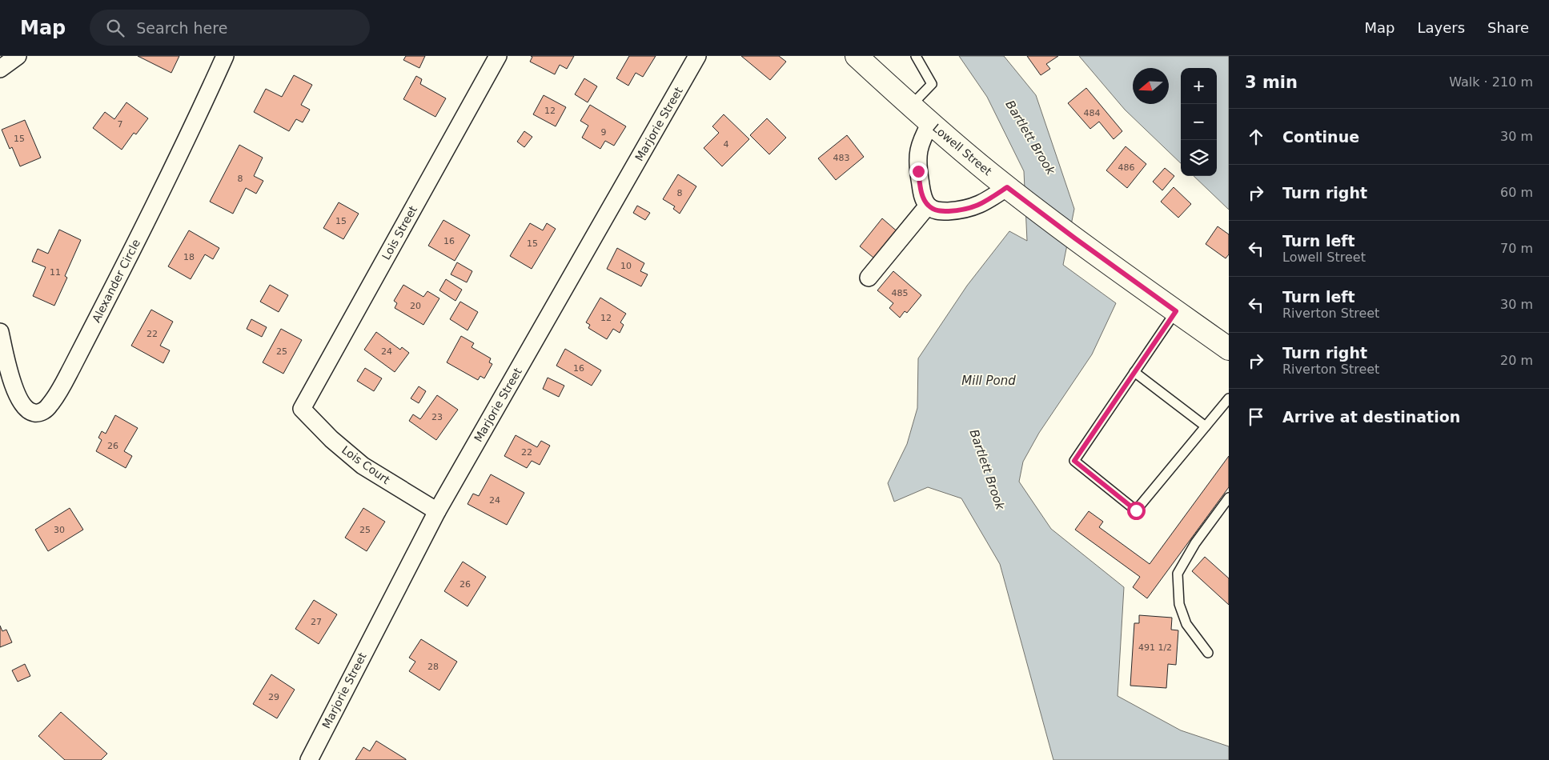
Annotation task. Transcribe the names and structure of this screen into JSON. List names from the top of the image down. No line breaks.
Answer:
{"streets":{"main road":["Lowell Street"],"street":["Marjorie Street","Lois Street","Alexander Circle","Lois Court"]},"crossings":[["Marjorie Street","Lois Court"],["Lois Street","Lois Court"]],"water":["Bartlett Brook","Mill Pond"],"house_numbers":["12","484","7","9","15","4","483","486","8","8","15","16","15","18","10","11","485","20","12","22","25","24","16","23","26","22","24","30","25","26","27","491 1/2","28","29"],"north":"left","page":{"header":"Map","search":"Search here","nav":["Map","Layers","Share"],"heading":["3 min","Walk · 210 m"],"map_buttons":["+","−"],"list":[["Continue","30 m"],["Turn right","60 m"],["Turn left","Lowell Street","70 m"],["Turn left","Riverton Street","30 m"],["Turn right","Riverton Street","20 m"],"Arrive at destination"]}}
